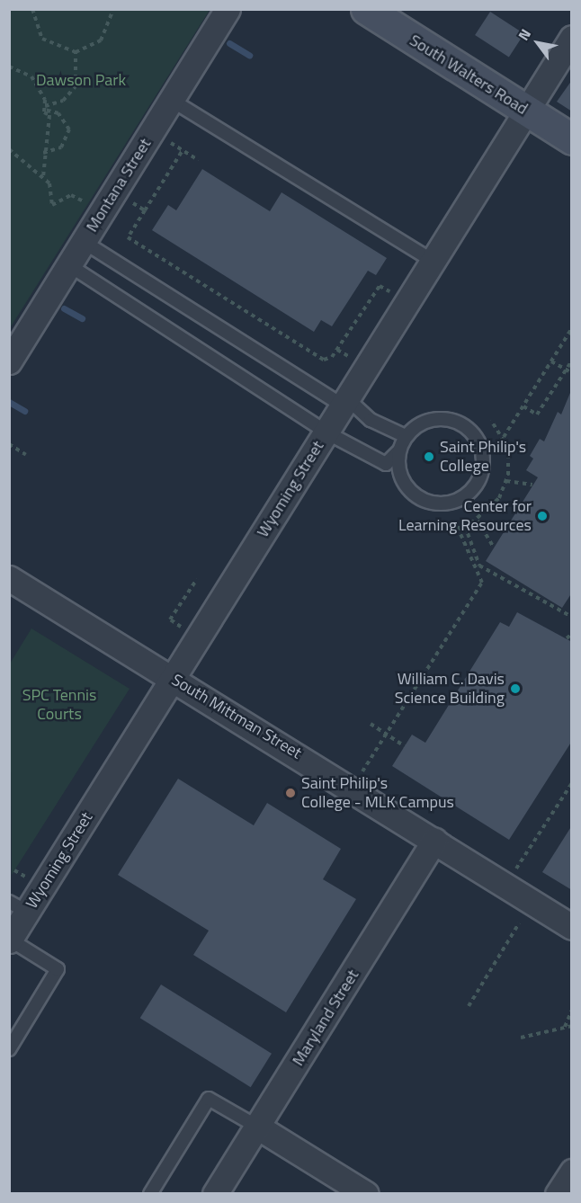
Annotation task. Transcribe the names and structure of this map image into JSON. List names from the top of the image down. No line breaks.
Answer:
{"streets":{"main road":["South Walters Road"],"street":["Montana Street","Wyoming Street","South Mittman Street","Maryland Street"]},"crossings":[["South Walters Road","Wyoming Street"],["Wyoming Street","South Mittman Street"],["South Mittman Street","Maryland Street"]],"parks":["Dawson Park","SPC Tennis Courts"],"places":["Saint Philip's College","Center for Learning Resources","William C. Davis Science Building","Saint Philip's College - MLK Campus"],"north":"top left"}
